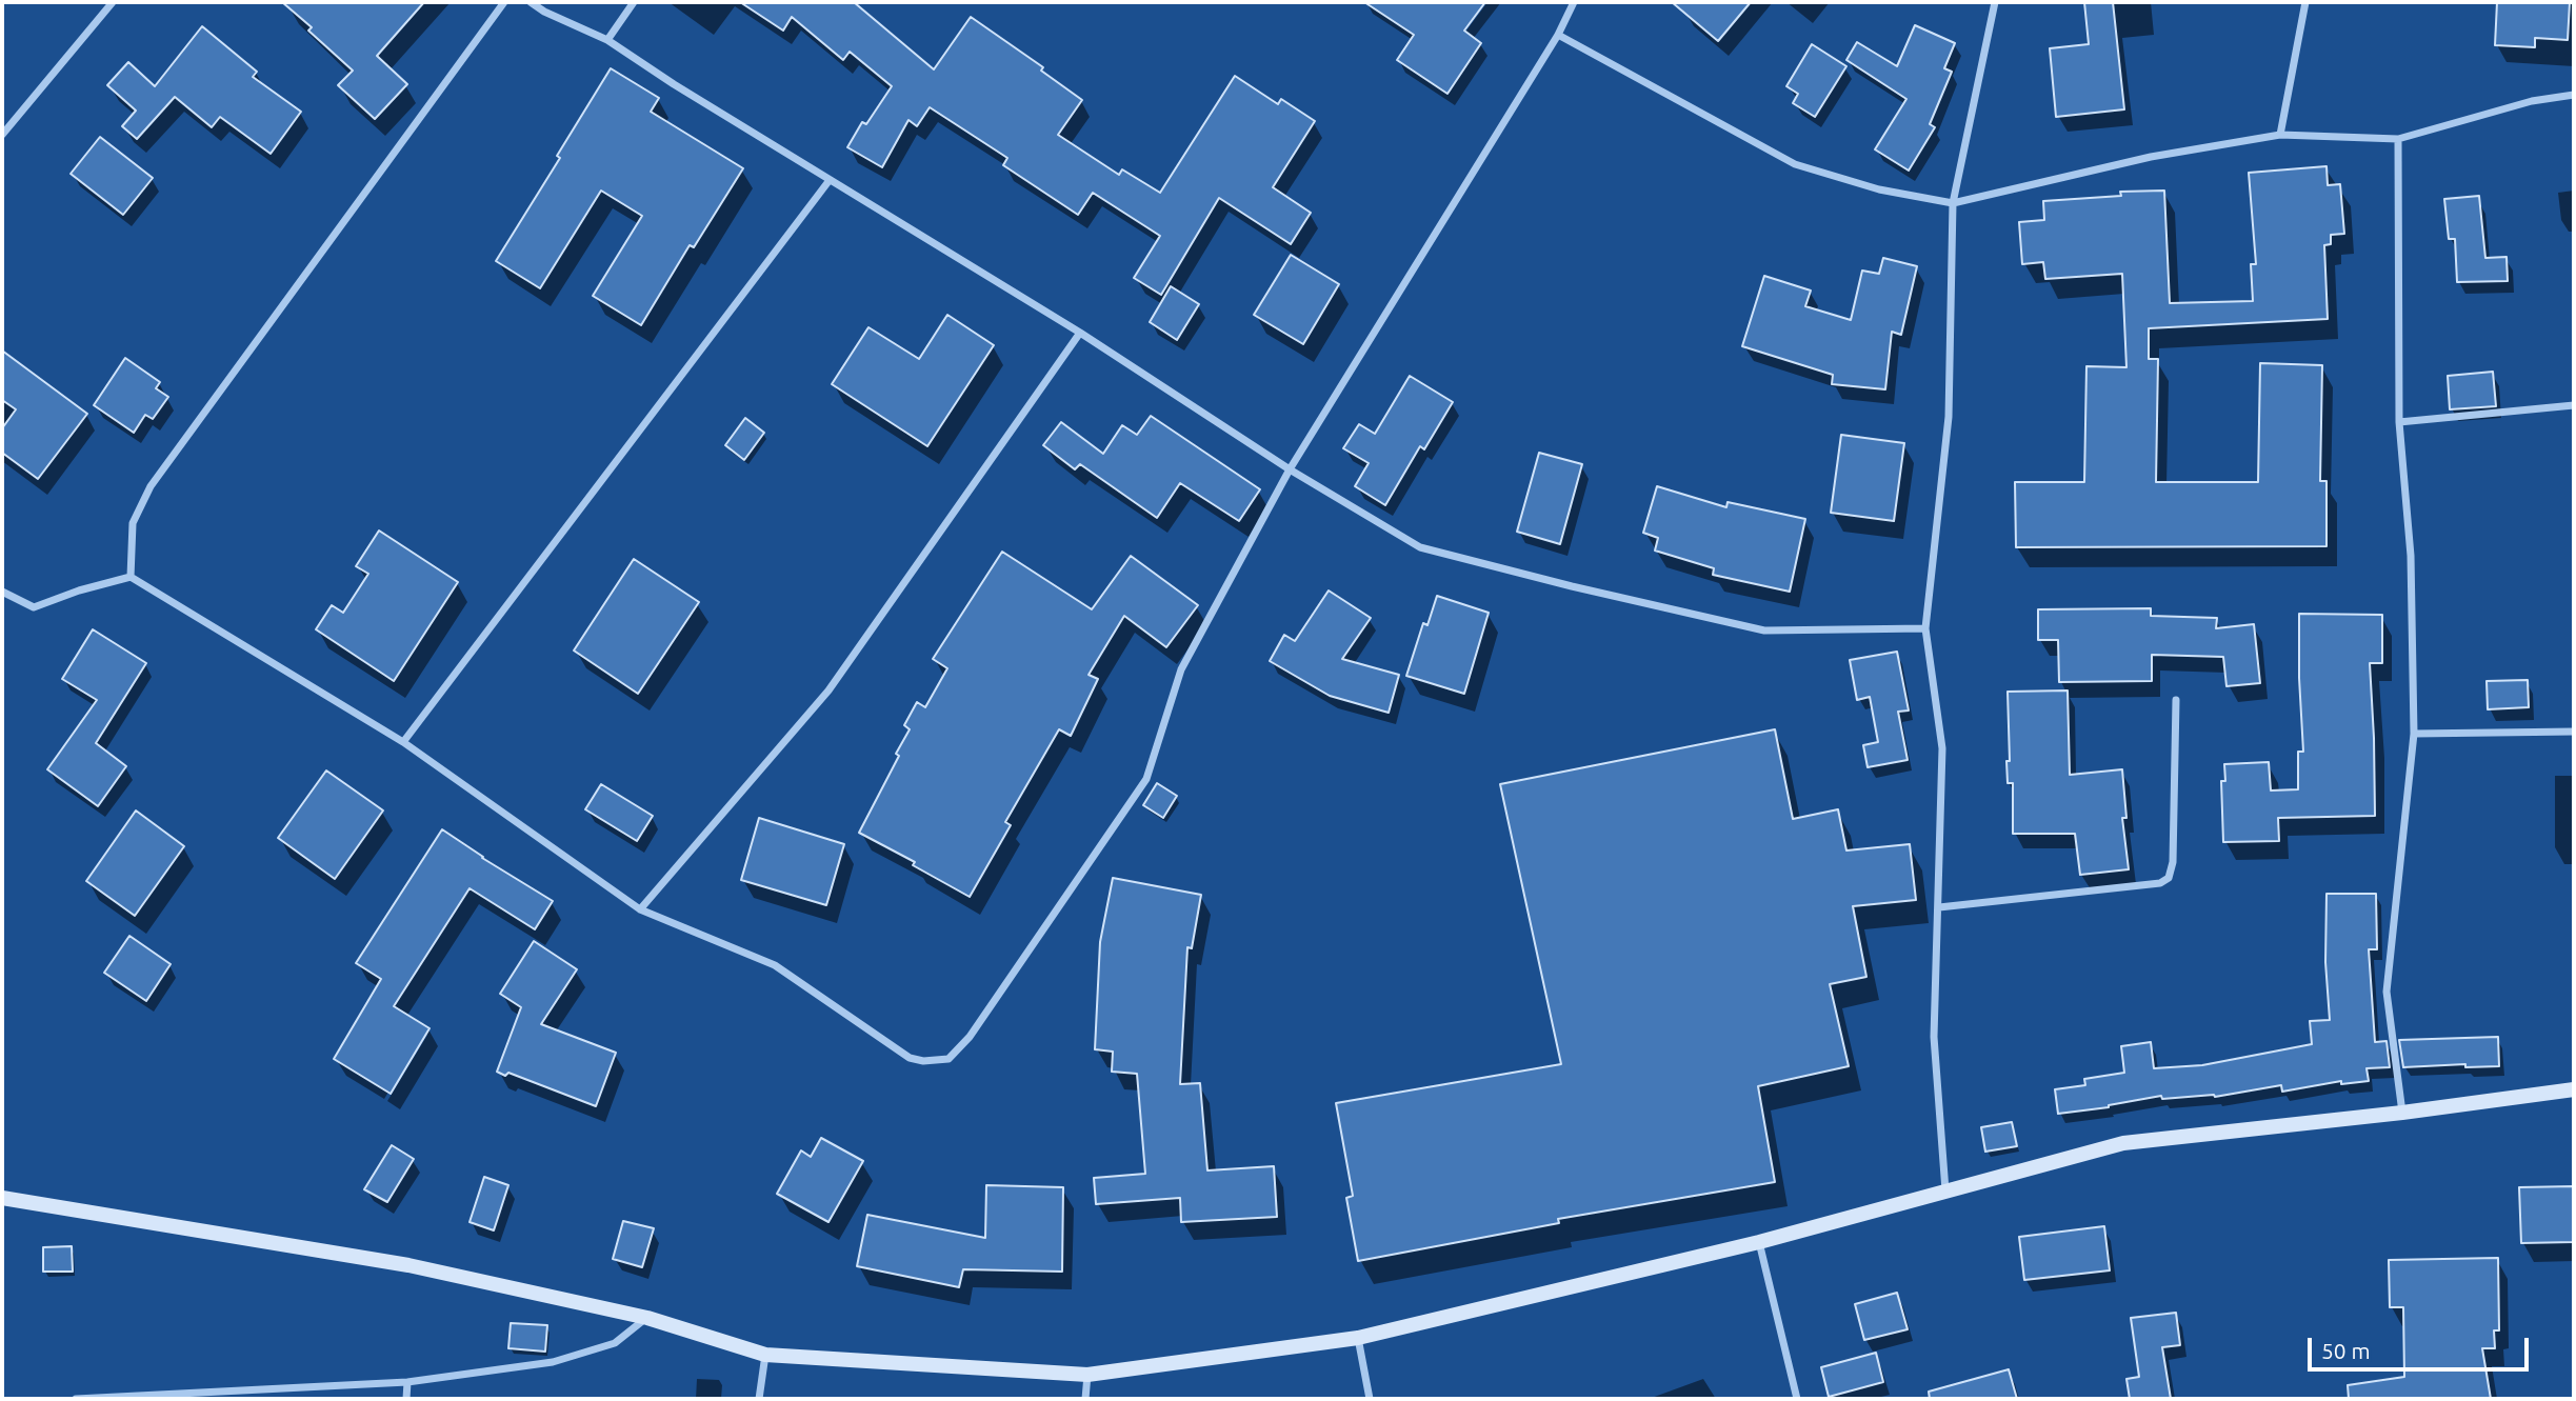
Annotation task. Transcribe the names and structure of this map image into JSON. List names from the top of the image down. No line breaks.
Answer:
{"scale_bar":"50 m"}
